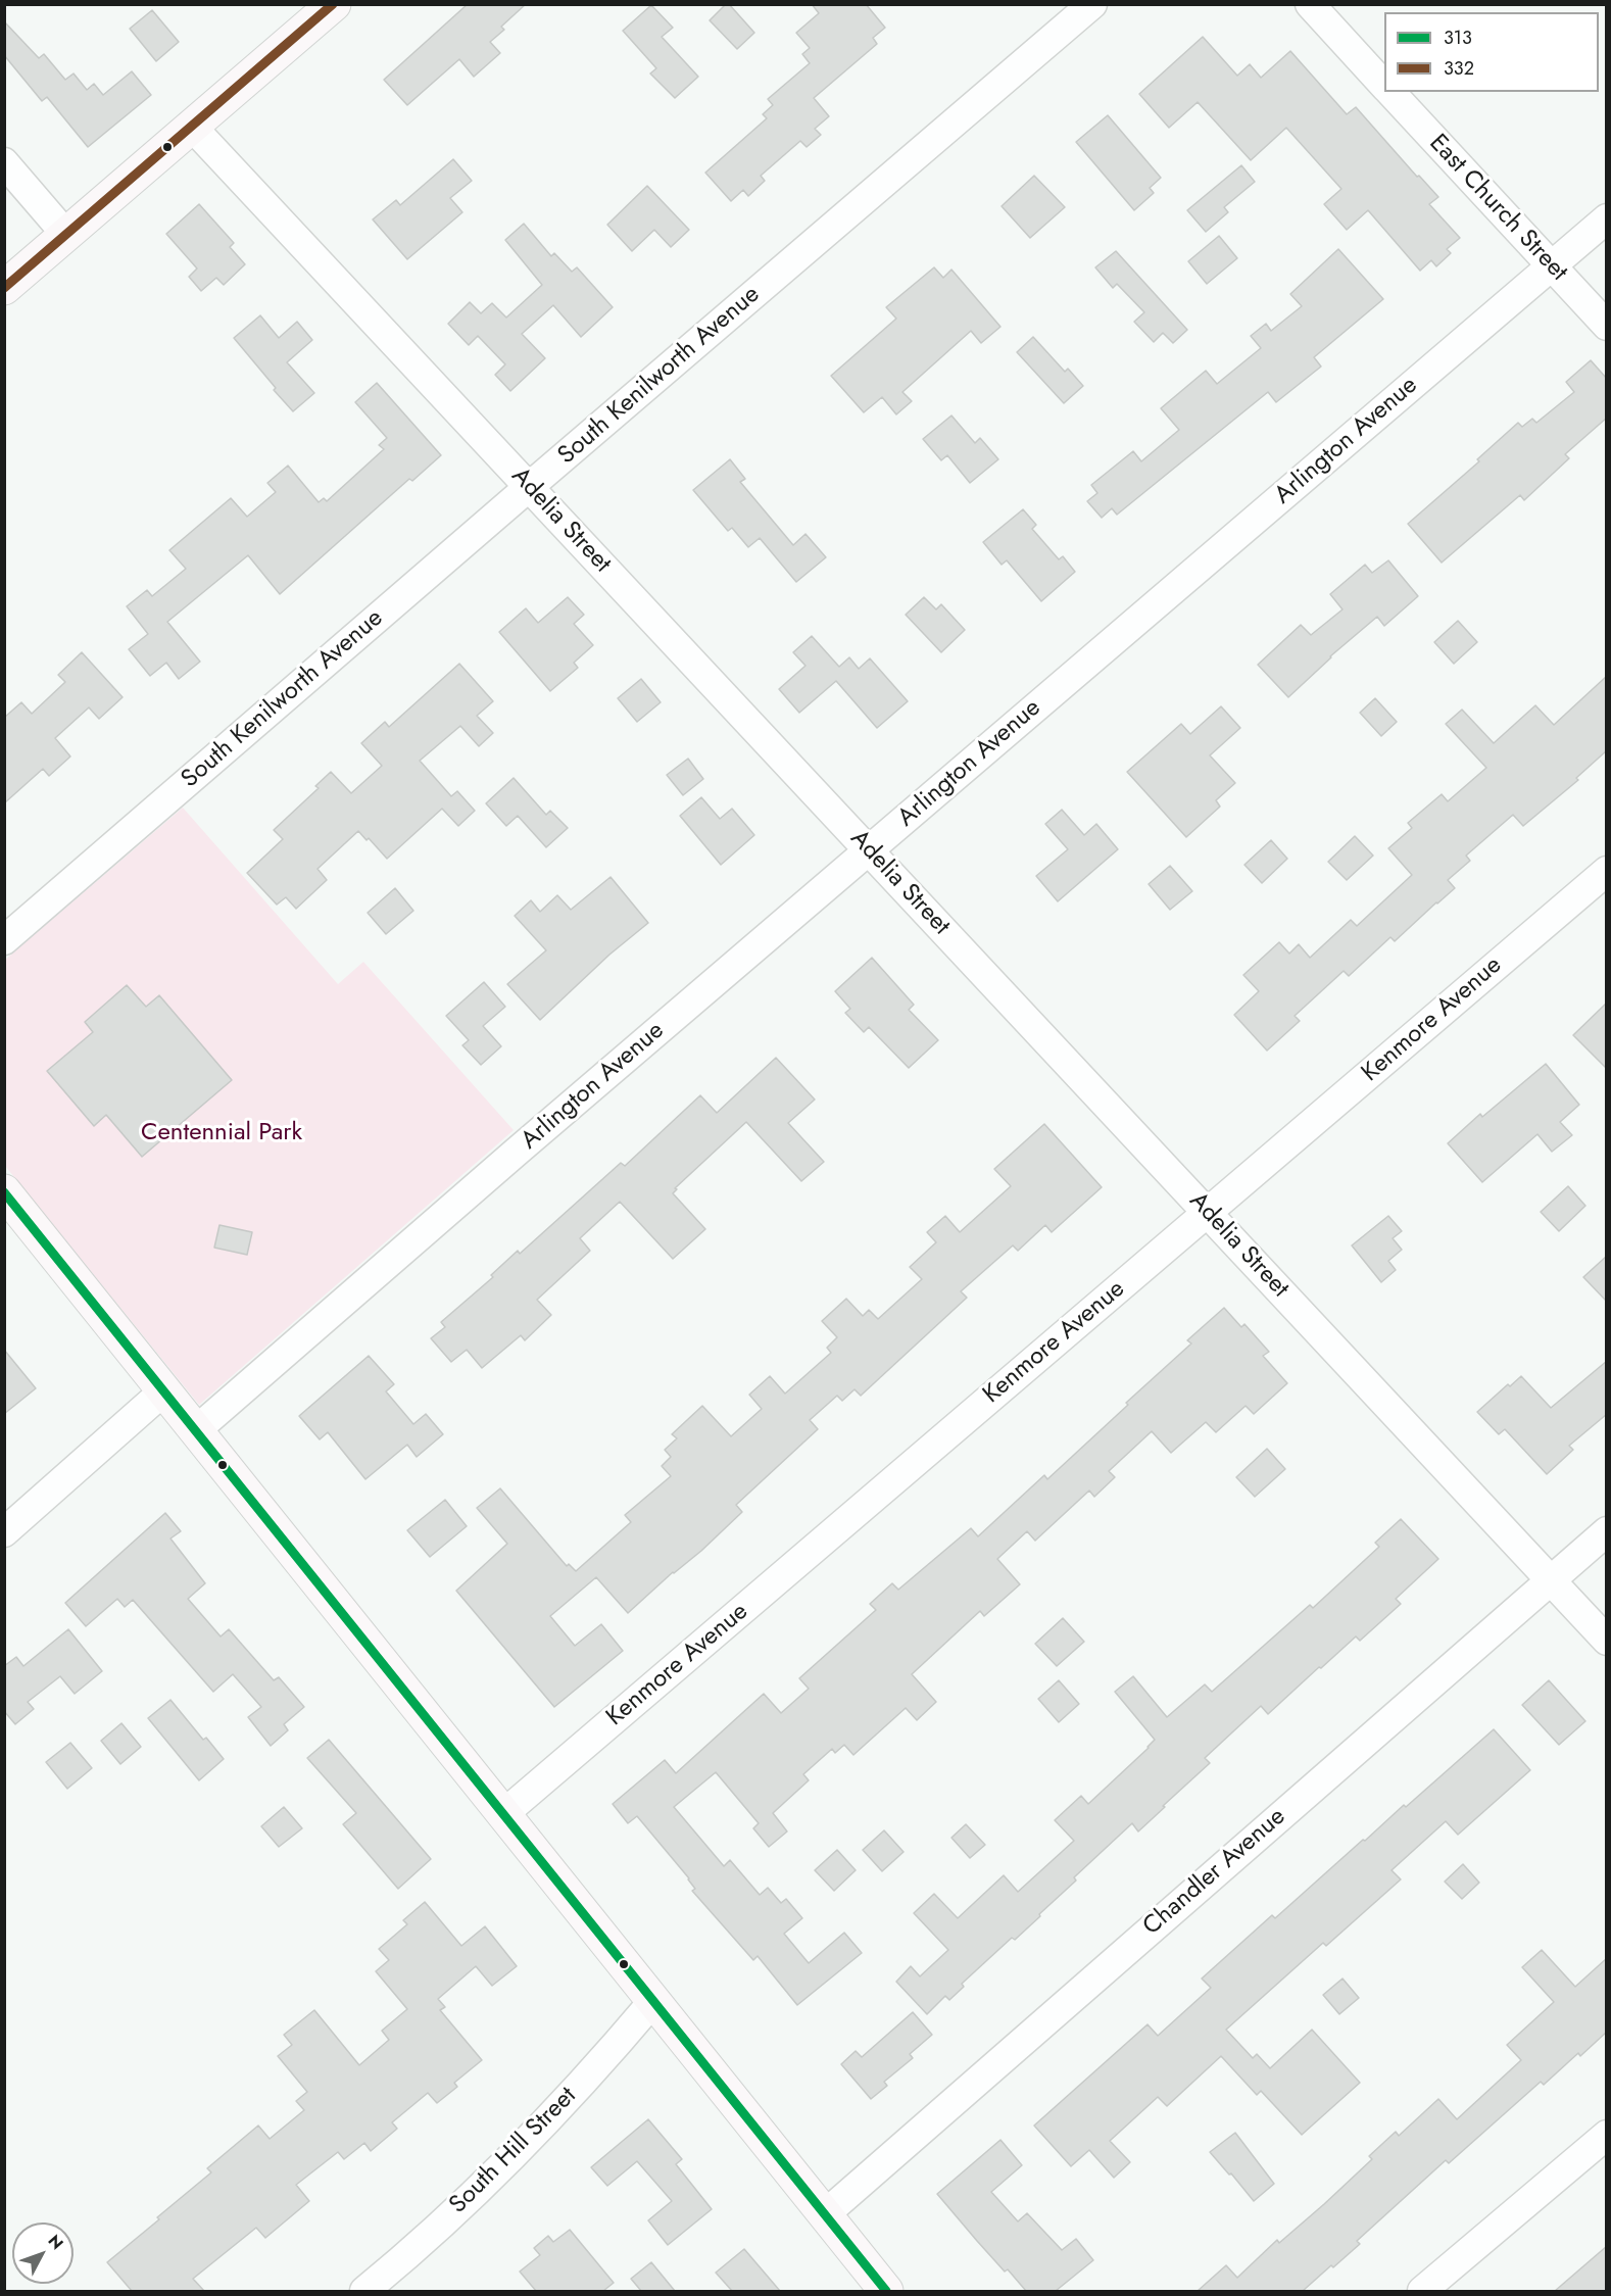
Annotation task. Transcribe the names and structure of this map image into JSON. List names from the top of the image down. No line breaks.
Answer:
{"streets":{"street":["East Church Street","South Kenilworth Avenue","Arlington Avenue","Adelia Street","Kenmore Avenue","Chandler Avenue","South Hill Street"]},"crossings":[["East Church Street","Arlington Avenue"],["South Kenilworth Avenue","Adelia Street"],["Arlington Avenue","Adelia Street"],["Adelia Street","Kenmore Avenue"],["Adelia Street","Chandler Avenue"]],"parks":["Centennial Park"],"lines":["transit line 332","transit line 313"],"legend":["313","332"],"north":"top right"}
